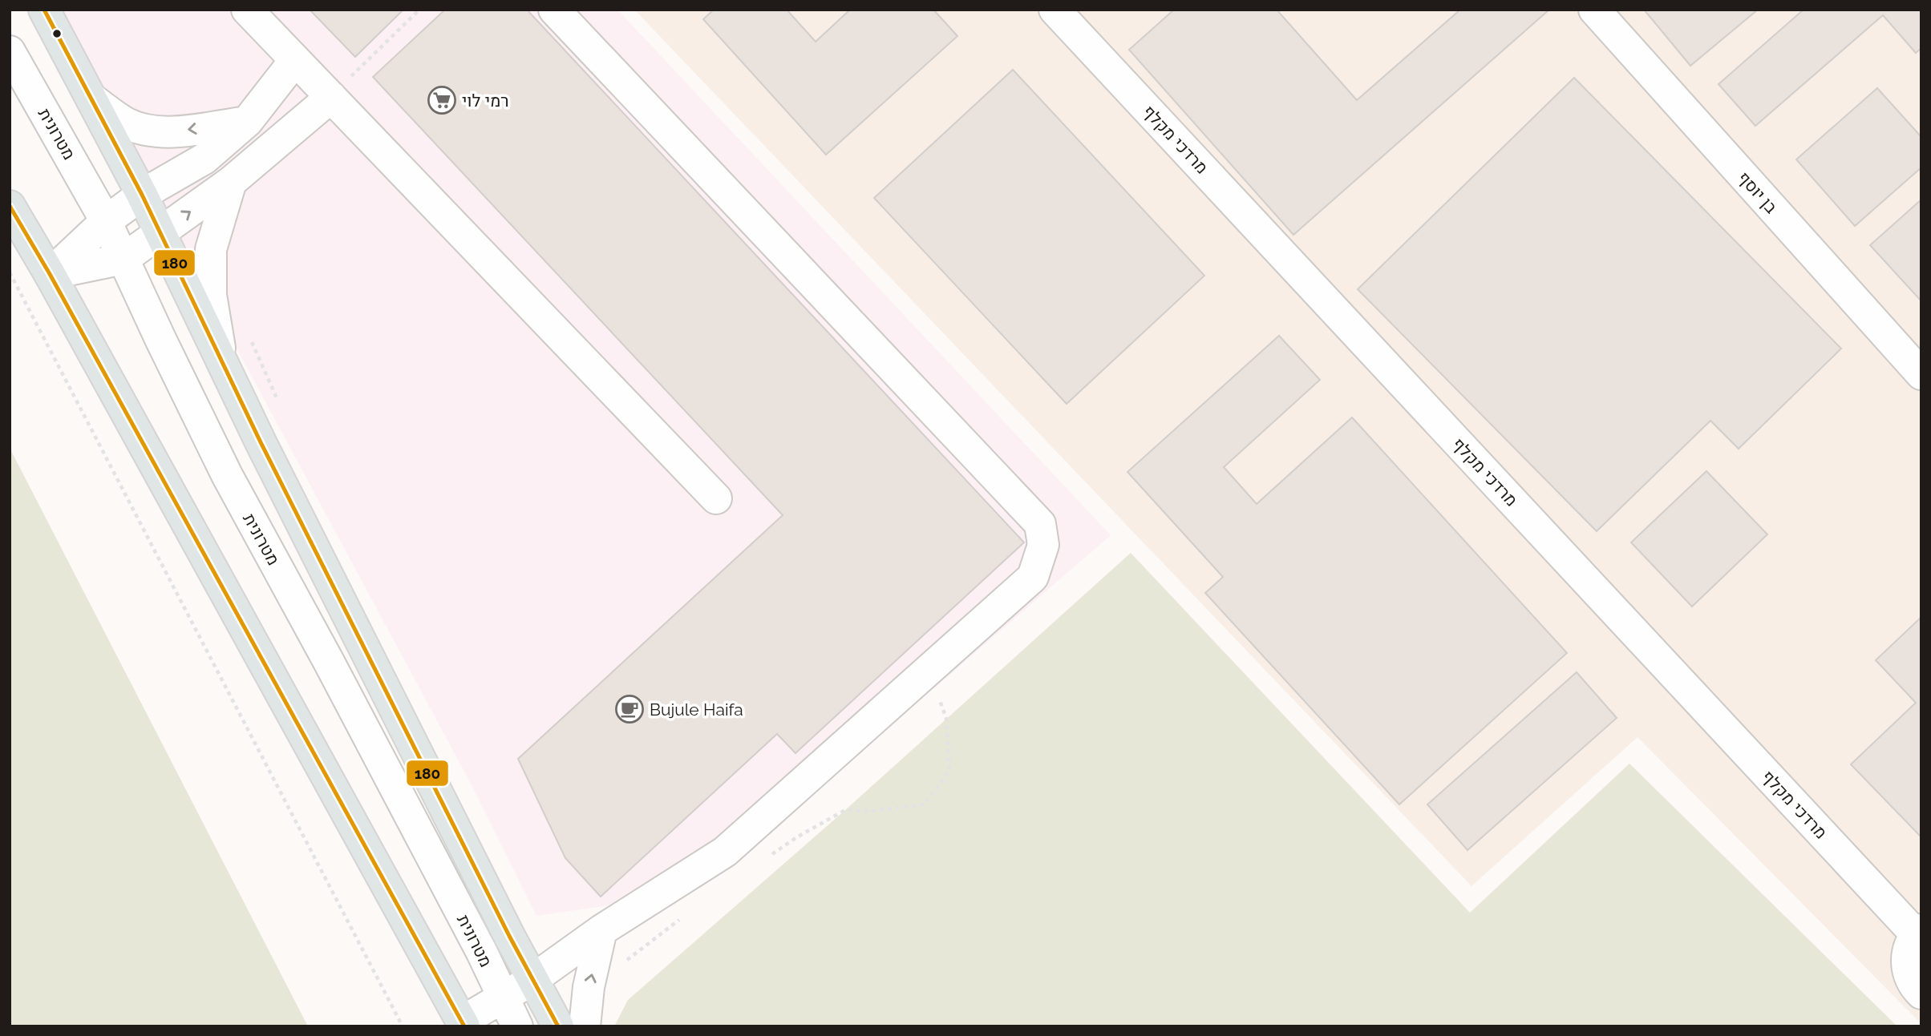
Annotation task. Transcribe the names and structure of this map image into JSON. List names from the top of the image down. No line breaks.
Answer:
{"streets":{"street":["מטרונית","מרדכי מקלף","בן יוסף"]},"places":{"supermarket":["רמי לוי"],"cafe":["Bujule Haifa"]},"lines":["transit line 180"]}
